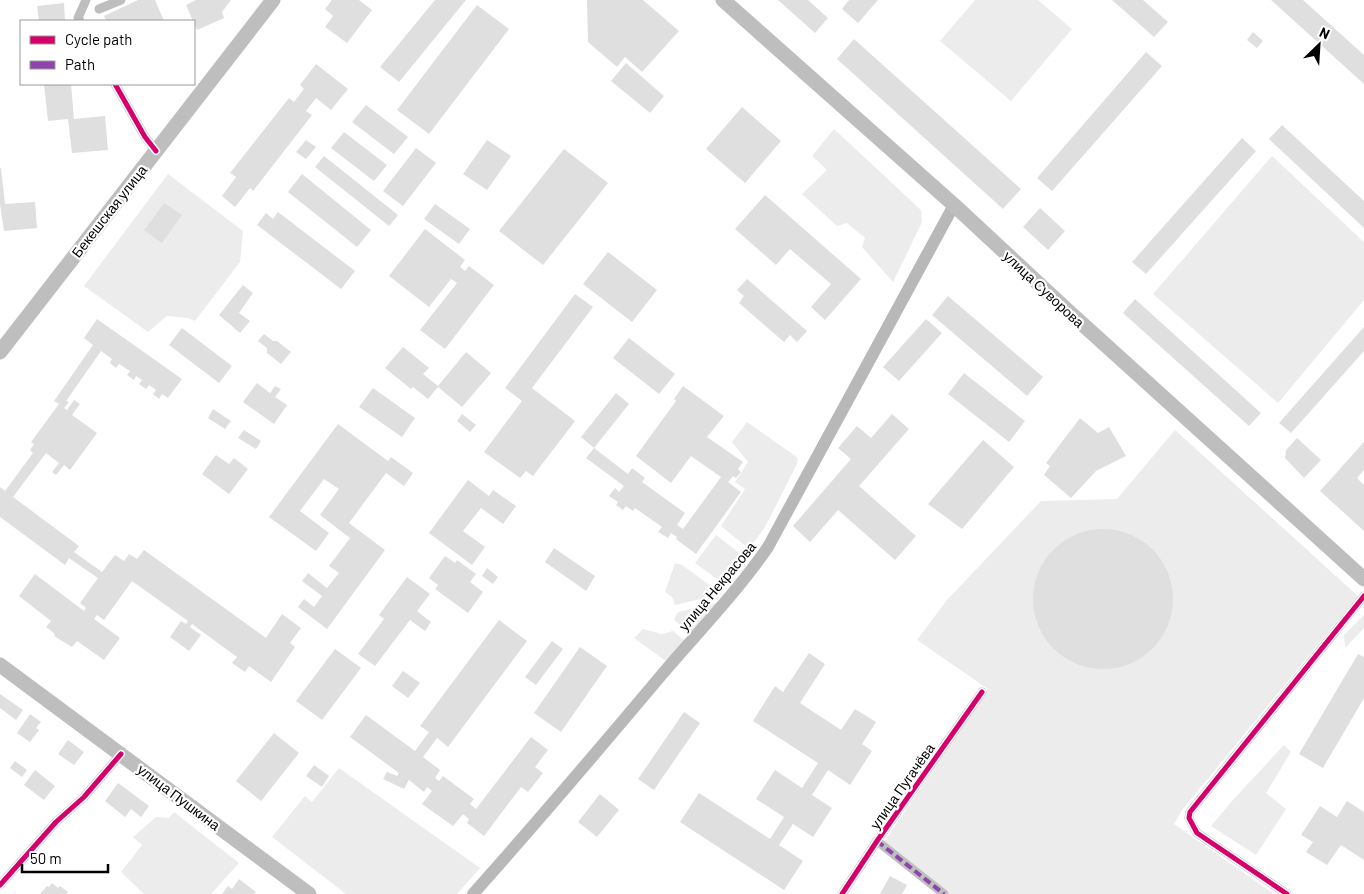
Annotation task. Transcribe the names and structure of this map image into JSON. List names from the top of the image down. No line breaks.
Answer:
{"streets":{"main road":["Бекешская улица","улица Суворова","улица Некрасова","улица Пушкина"],"street":["улица Пугачёва"]},"crossings":[["улица Суворова","улица Некрасова"]],"legend":["Cycle path","Path"],"scale_bar":"50 m","north":"top right"}
